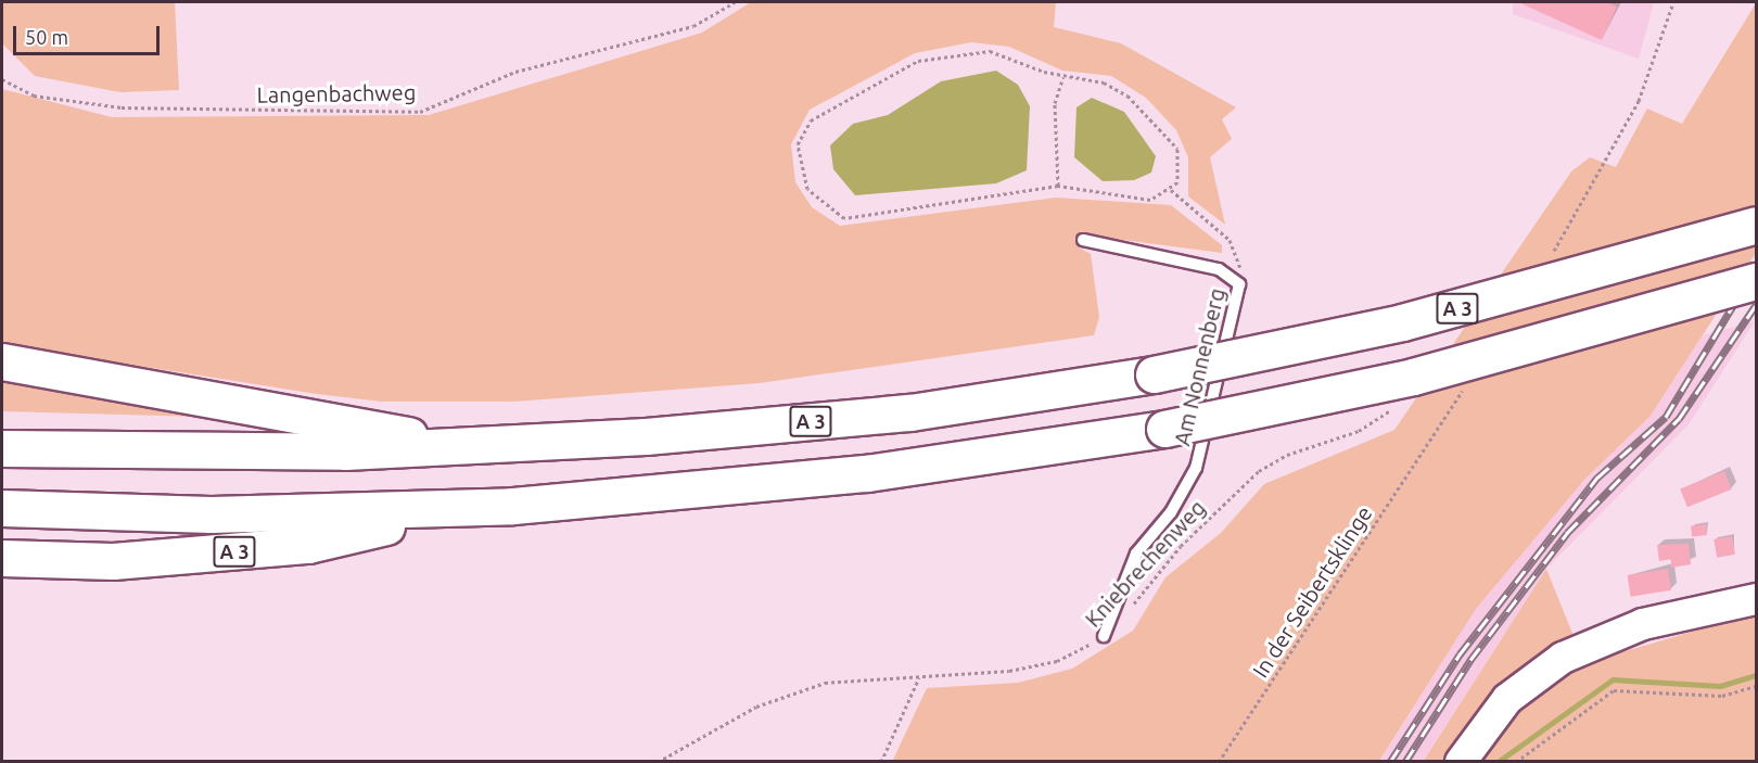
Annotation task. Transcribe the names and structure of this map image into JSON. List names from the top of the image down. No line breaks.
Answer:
{"streets":{"highway":["A 3"],"lane":["Am Nonnenberg"],"path":["Langenbachweg","Kniebrechenweg","In der Seibertsklinge"]},"crossings":[["Am Nonnenberg","Kniebrechenweg"]],"scale_bar":"50 m"}
